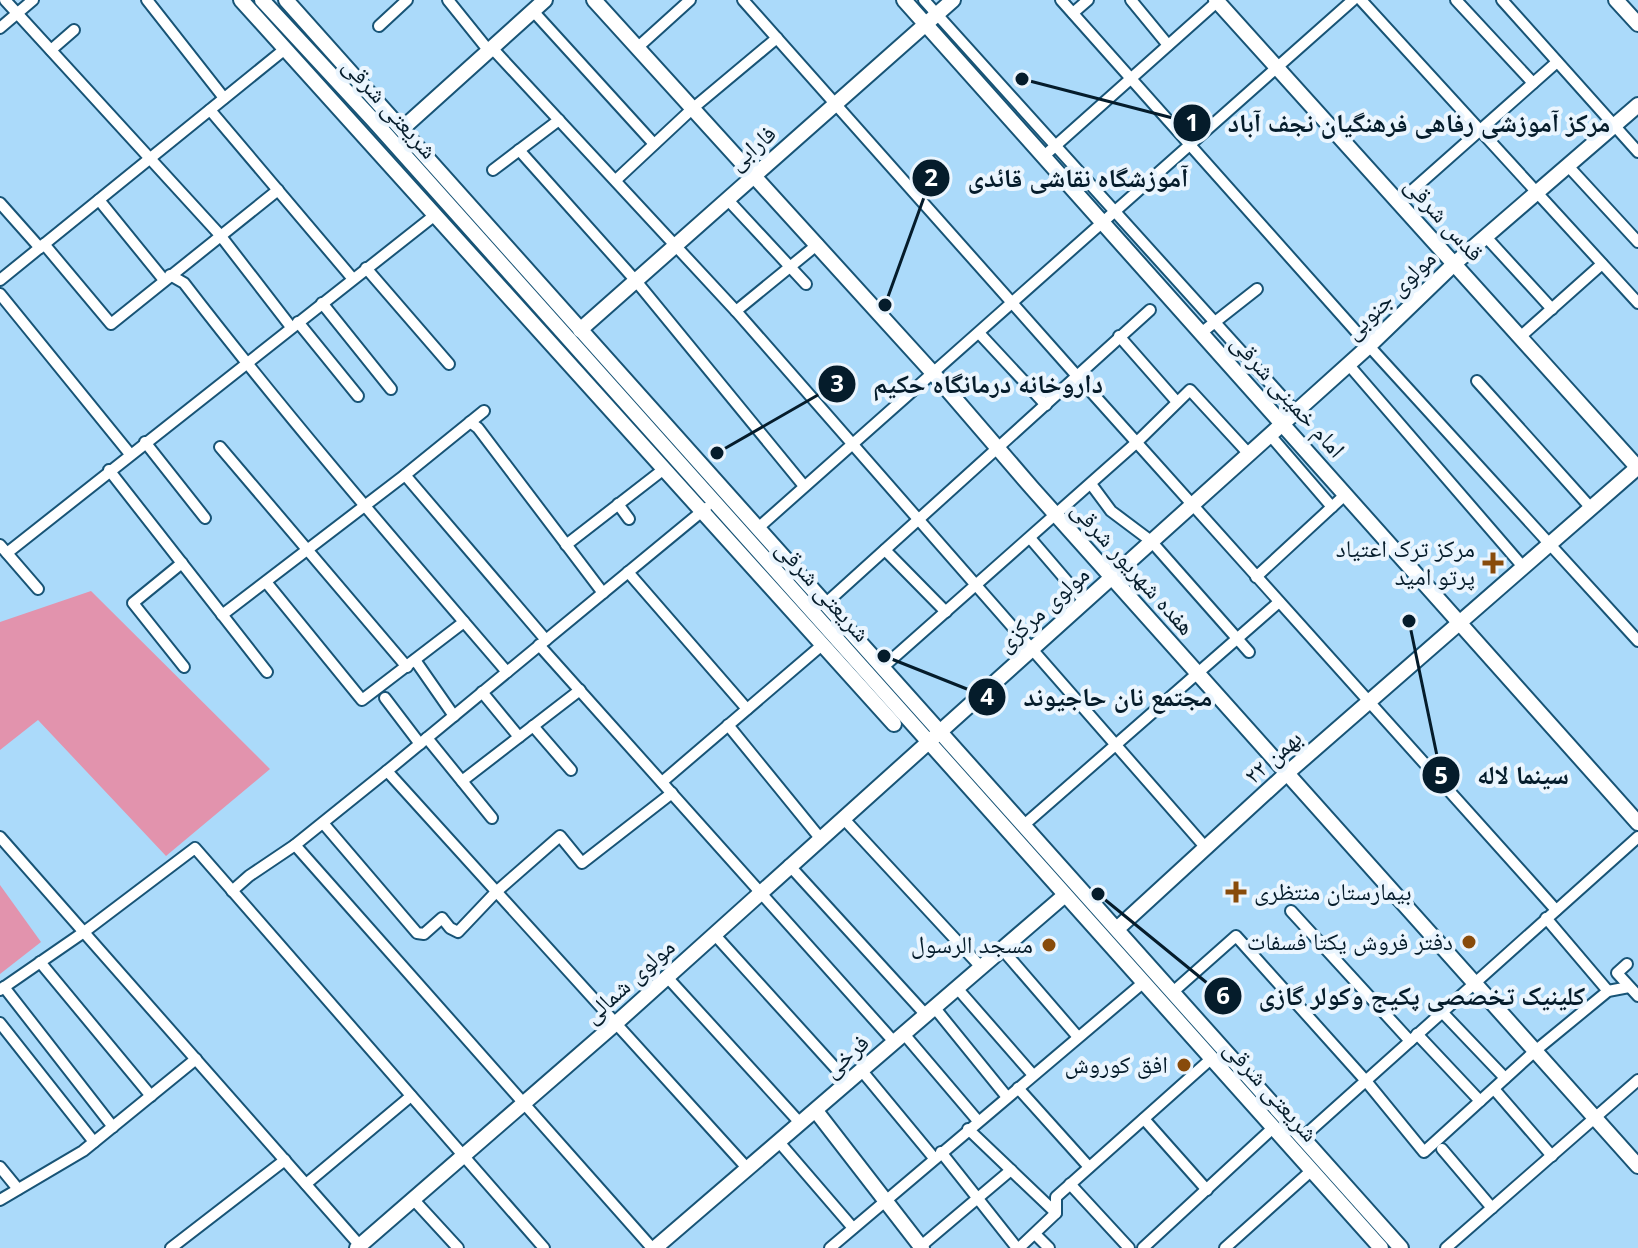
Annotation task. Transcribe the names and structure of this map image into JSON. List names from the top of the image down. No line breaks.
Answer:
{"streets":{"street":["شریعتی شرقی","فارابی","قدس شرقی","مولوی جنوبی","امام خمینی شرقی","هفده شهریور شرقی","مولوی مرکزی","۲۲ بهمن","مولوی شمالی","فرخی"]},"crossings":[["شریعتی شرقی","فارابی"],["شریعتی شرقی","مولوی مرکزی"],["شریعتی شرقی","۲۲ بهمن"],["شریعتی شرقی","مولوی شمالی"],["شریعتی شرقی","فرخی"],["فارابی","امام خمینی شرقی"],["فارابی","هفده شهریور شرقی"],["قدس شرقی","مولوی جنوبی"],["قدس شرقی","۲۲ بهمن"],["مولوی جنوبی","امام خمینی شرقی"],["مولوی جنوبی","مولوی مرکزی"],["امام خمینی شرقی","مولوی مرکزی"],["امام خمینی شرقی","۲۲ بهمن"],["هفده شهریور شرقی","مولوی مرکزی"],["هفده شهریور شرقی","۲۲ بهمن"],["مولوی مرکزی","مولوی شمالی"]],"places":{"other":["مرکز آموزشی رفاهی فرهنگیان نجف آباد","آموزشگاه نقاشی قائدی","داروخانه درمانگاه حکیم","سینما لاله","مجتمع نان حاجیوند","کلینیک تخصصی پکیج وکولر گازی","دفتر فروش یکتا فسفات","مسجد الرسول","افق کوروش"],"health":["مرکز ترک اعتیاد پرتو امید","بیمارستان منتظری"]}}
